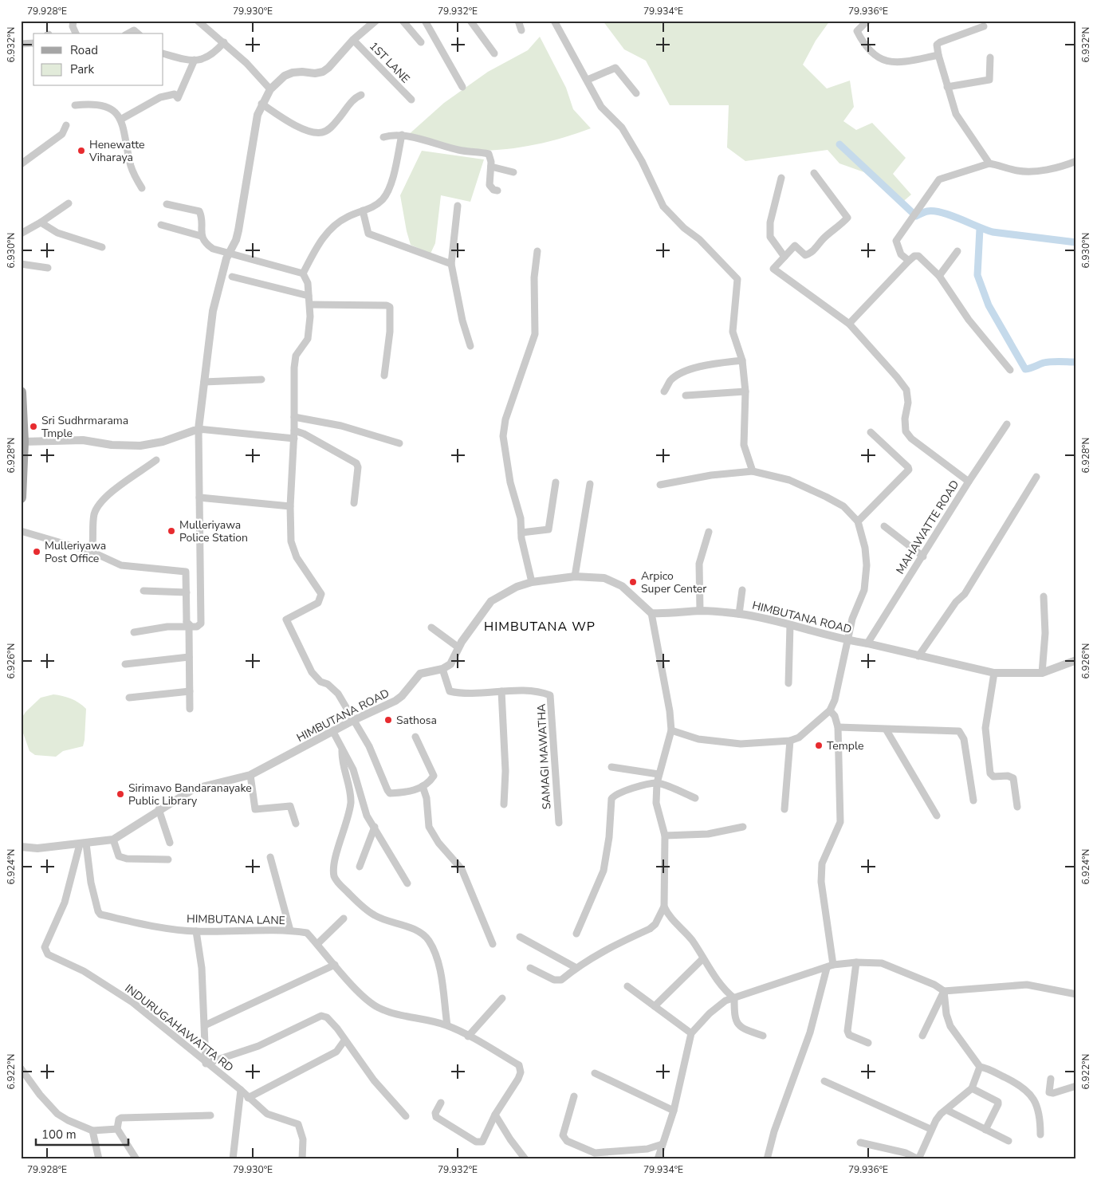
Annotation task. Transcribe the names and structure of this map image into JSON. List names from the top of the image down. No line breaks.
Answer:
{"streets":{"street":["1ST LANE","MAHAWATTE ROAD","HIMBUTANA ROAD","SAMAGI MAWATHA","HIMBUTANA LANE","INDURUGAHAWATTA RD"]},"crossings":[["MAHAWATTE ROAD","HIMBUTANA ROAD"],["HIMBUTANA ROAD","SAMAGI MAWATHA"],["HIMBUTANA ROAD","HIMBUTANA LANE"],["HIMBUTANA ROAD","INDURUGAHAWATTA RD"],["HIMBUTANA LANE","INDURUGAHAWATTA RD"]],"districts":["HIMBUTANA WP"],"places":["Henewatte Viharaya","Sri Sudhrmarama Tmple","Mulleriyawa Police Station","Mulleriyawa Post Office","Arpico Super Center","Sathosa","Temple","Sirimavo Bandaranayake Public Library"],"legend":["Road","Park"],"scale_bar":"100 m","coordinates":["79.928°E","79.930°E","79.932°E","79.934°E","79.936°E","6.932°N","6.930°N","6.928°N","6.926°N","6.924°N","6.922°N"]}
